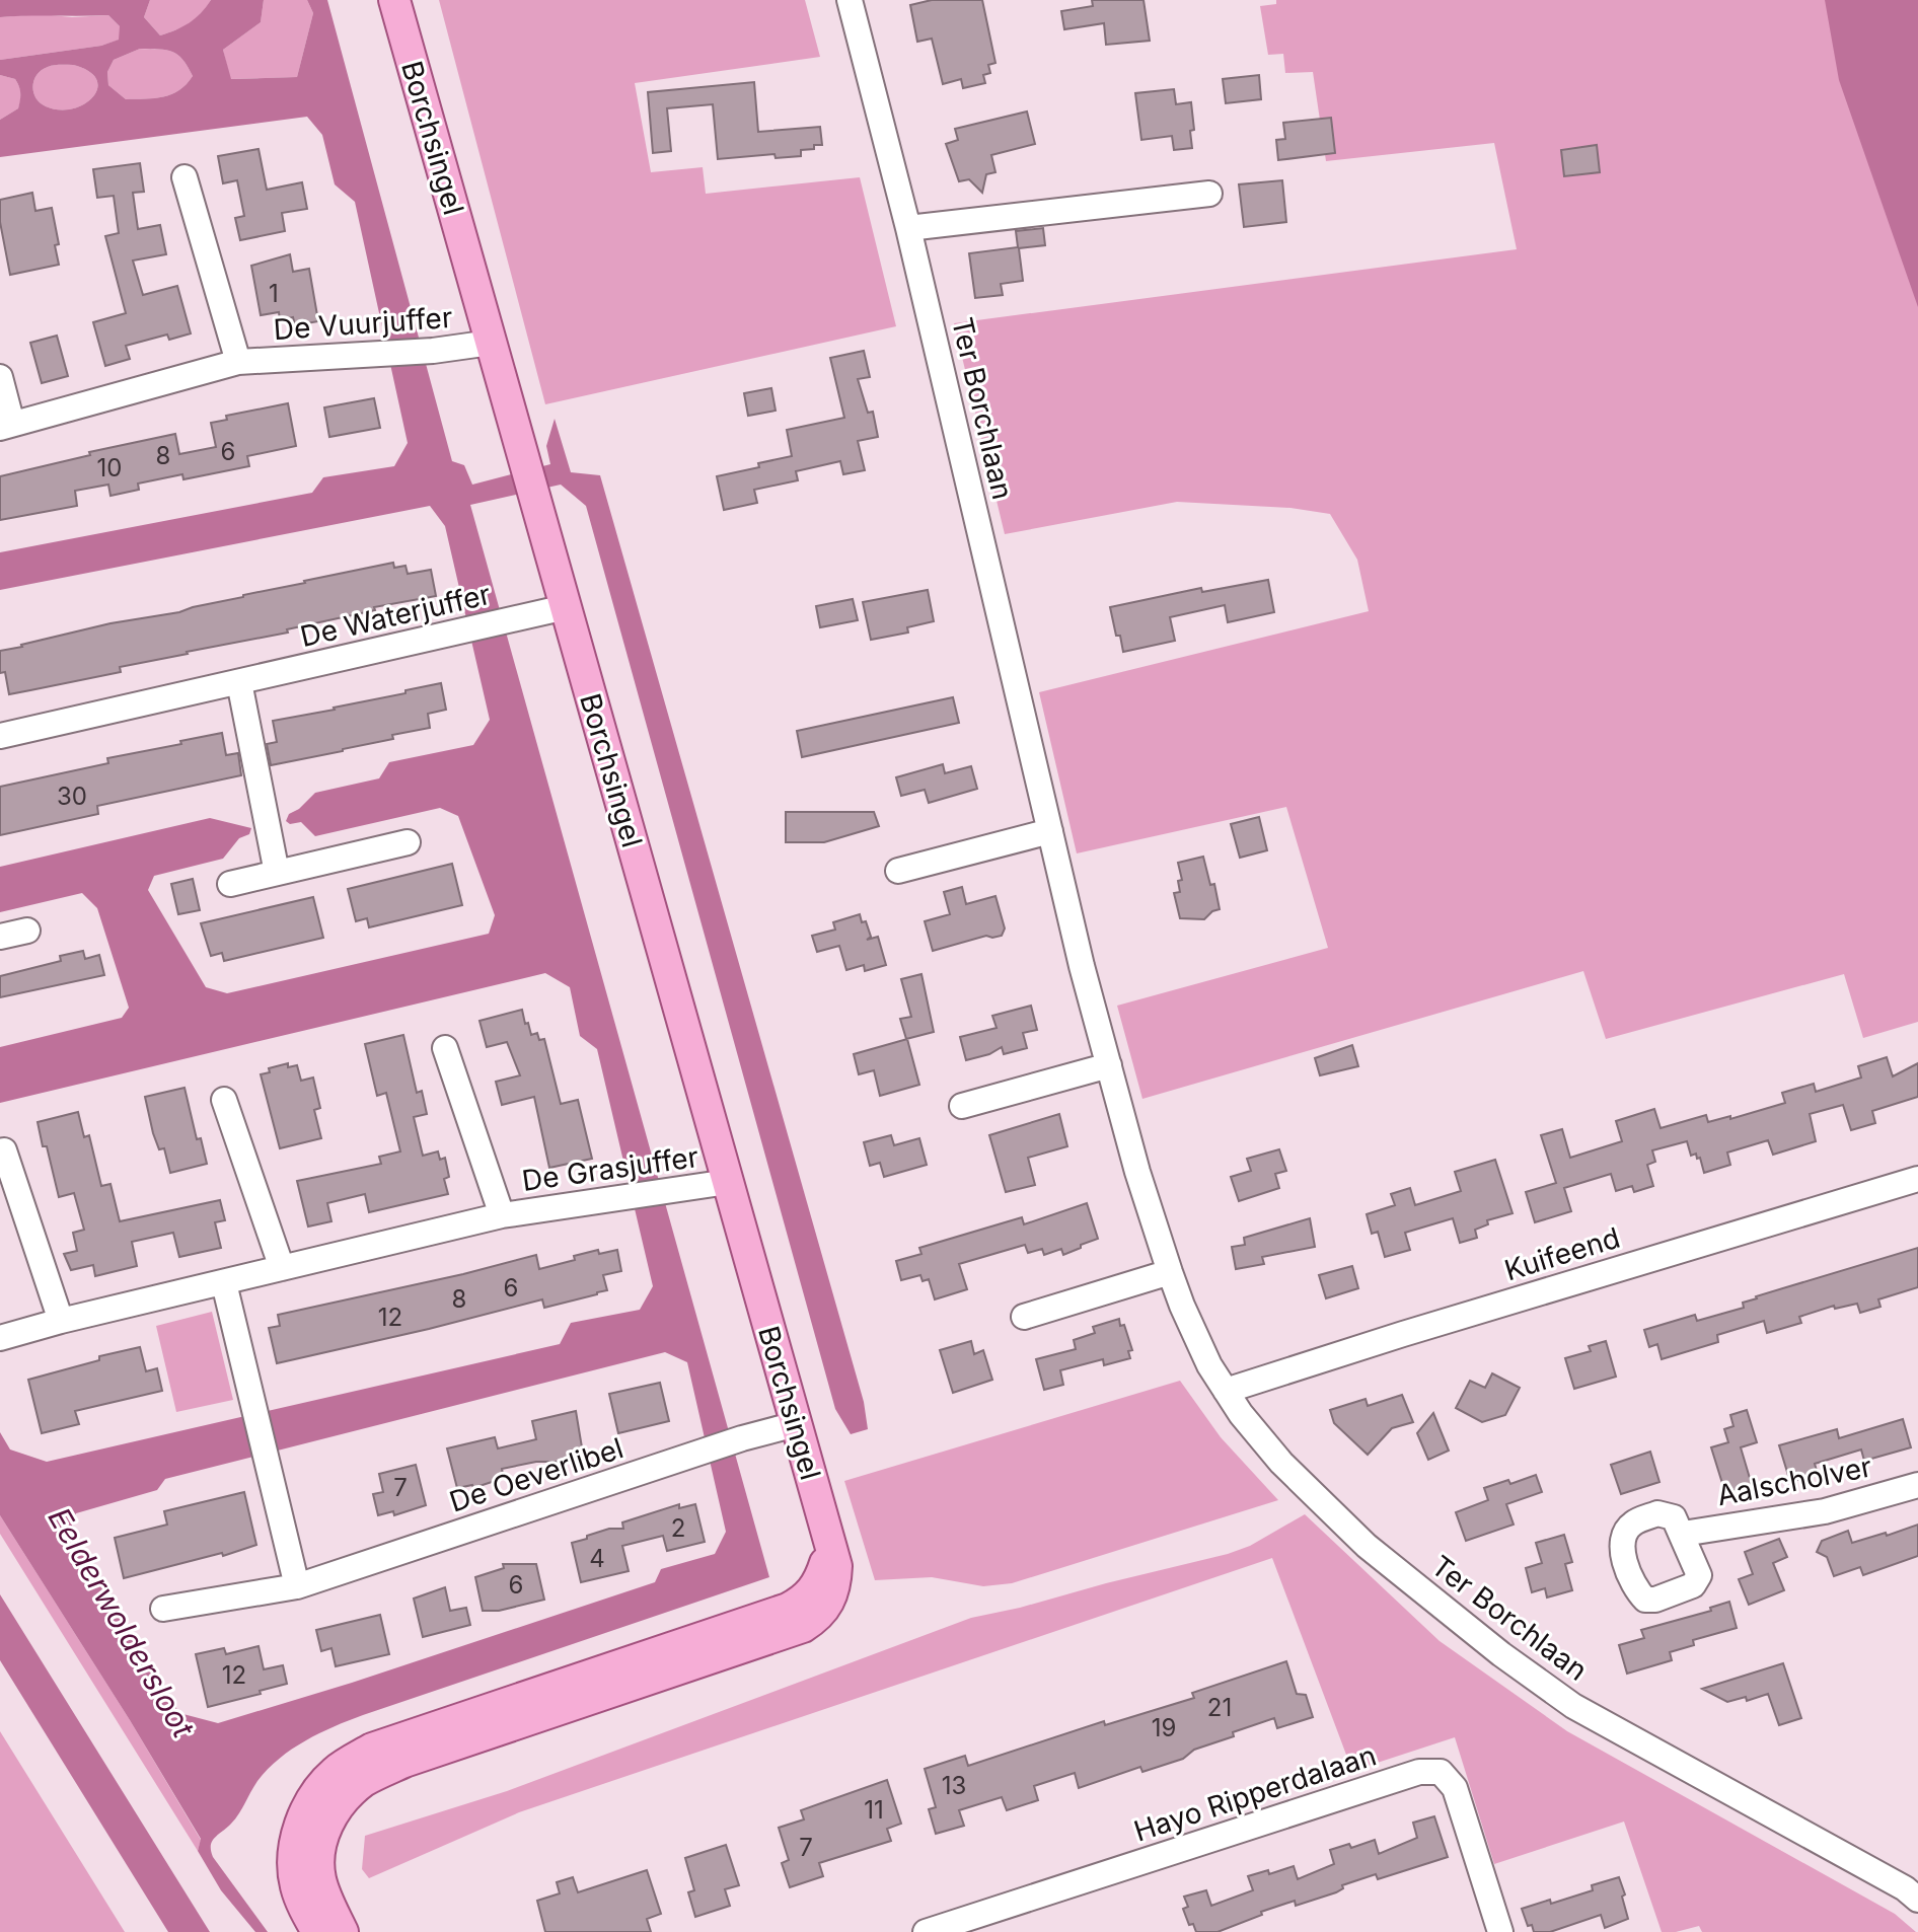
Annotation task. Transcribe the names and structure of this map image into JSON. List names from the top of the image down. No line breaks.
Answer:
{"streets":{"main road":["Borchsingel"],"street":["De Vuurjuffer","Ter Borchlaan","De Waterjuffer","De Grasjuffer","Kuifeend","De Oeverlibel","Aalscholver","Hayo Ripperdalaan"]},"crossings":[["Borchsingel","De Vuurjuffer"],["Borchsingel","De Waterjuffer"],["Borchsingel","De Grasjuffer"],["Borchsingel","De Oeverlibel"],["Ter Borchlaan","Kuifeend"]],"water":["Eelderwoldersloot"],"house_numbers":["1","6","8","10","30","6","8","12","7","2","4","6","12","21","19","13","11","7"]}
